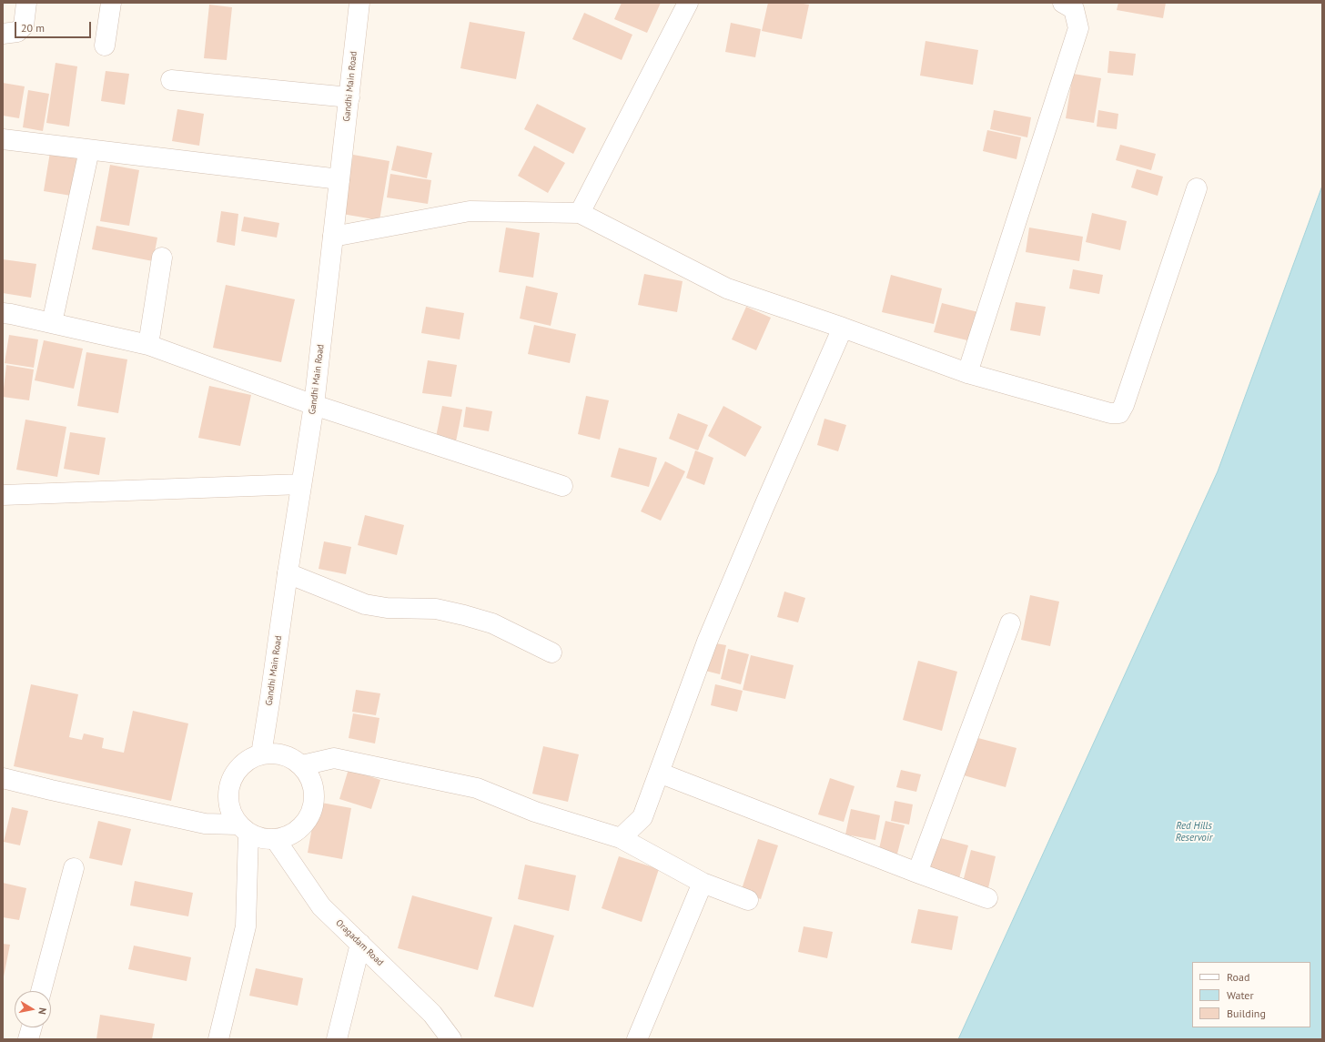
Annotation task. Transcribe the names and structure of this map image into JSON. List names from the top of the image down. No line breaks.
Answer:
{"streets":{"street":["Gandhi Main Road","Oragadam Road"]},"crossings":[["Gandhi Main Road","Oragadam Road"]],"water":["Red Hills Reservoir"],"legend":["Road","Water","Building"],"scale_bar":"20 m","north":"right"}
